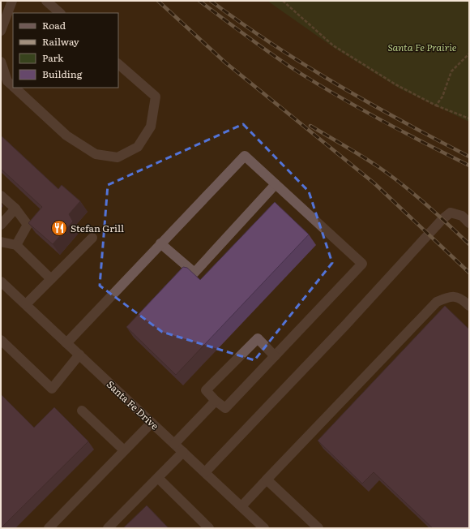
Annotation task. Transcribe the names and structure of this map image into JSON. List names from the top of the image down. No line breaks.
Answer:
{"streets":{"street":["Santa Fe Drive"]},"parks":["Santa Fe Prairie"],"places":{"restaurant":["Stefan Grill"]},"legend":["Road","Railway","Park","Building"]}
